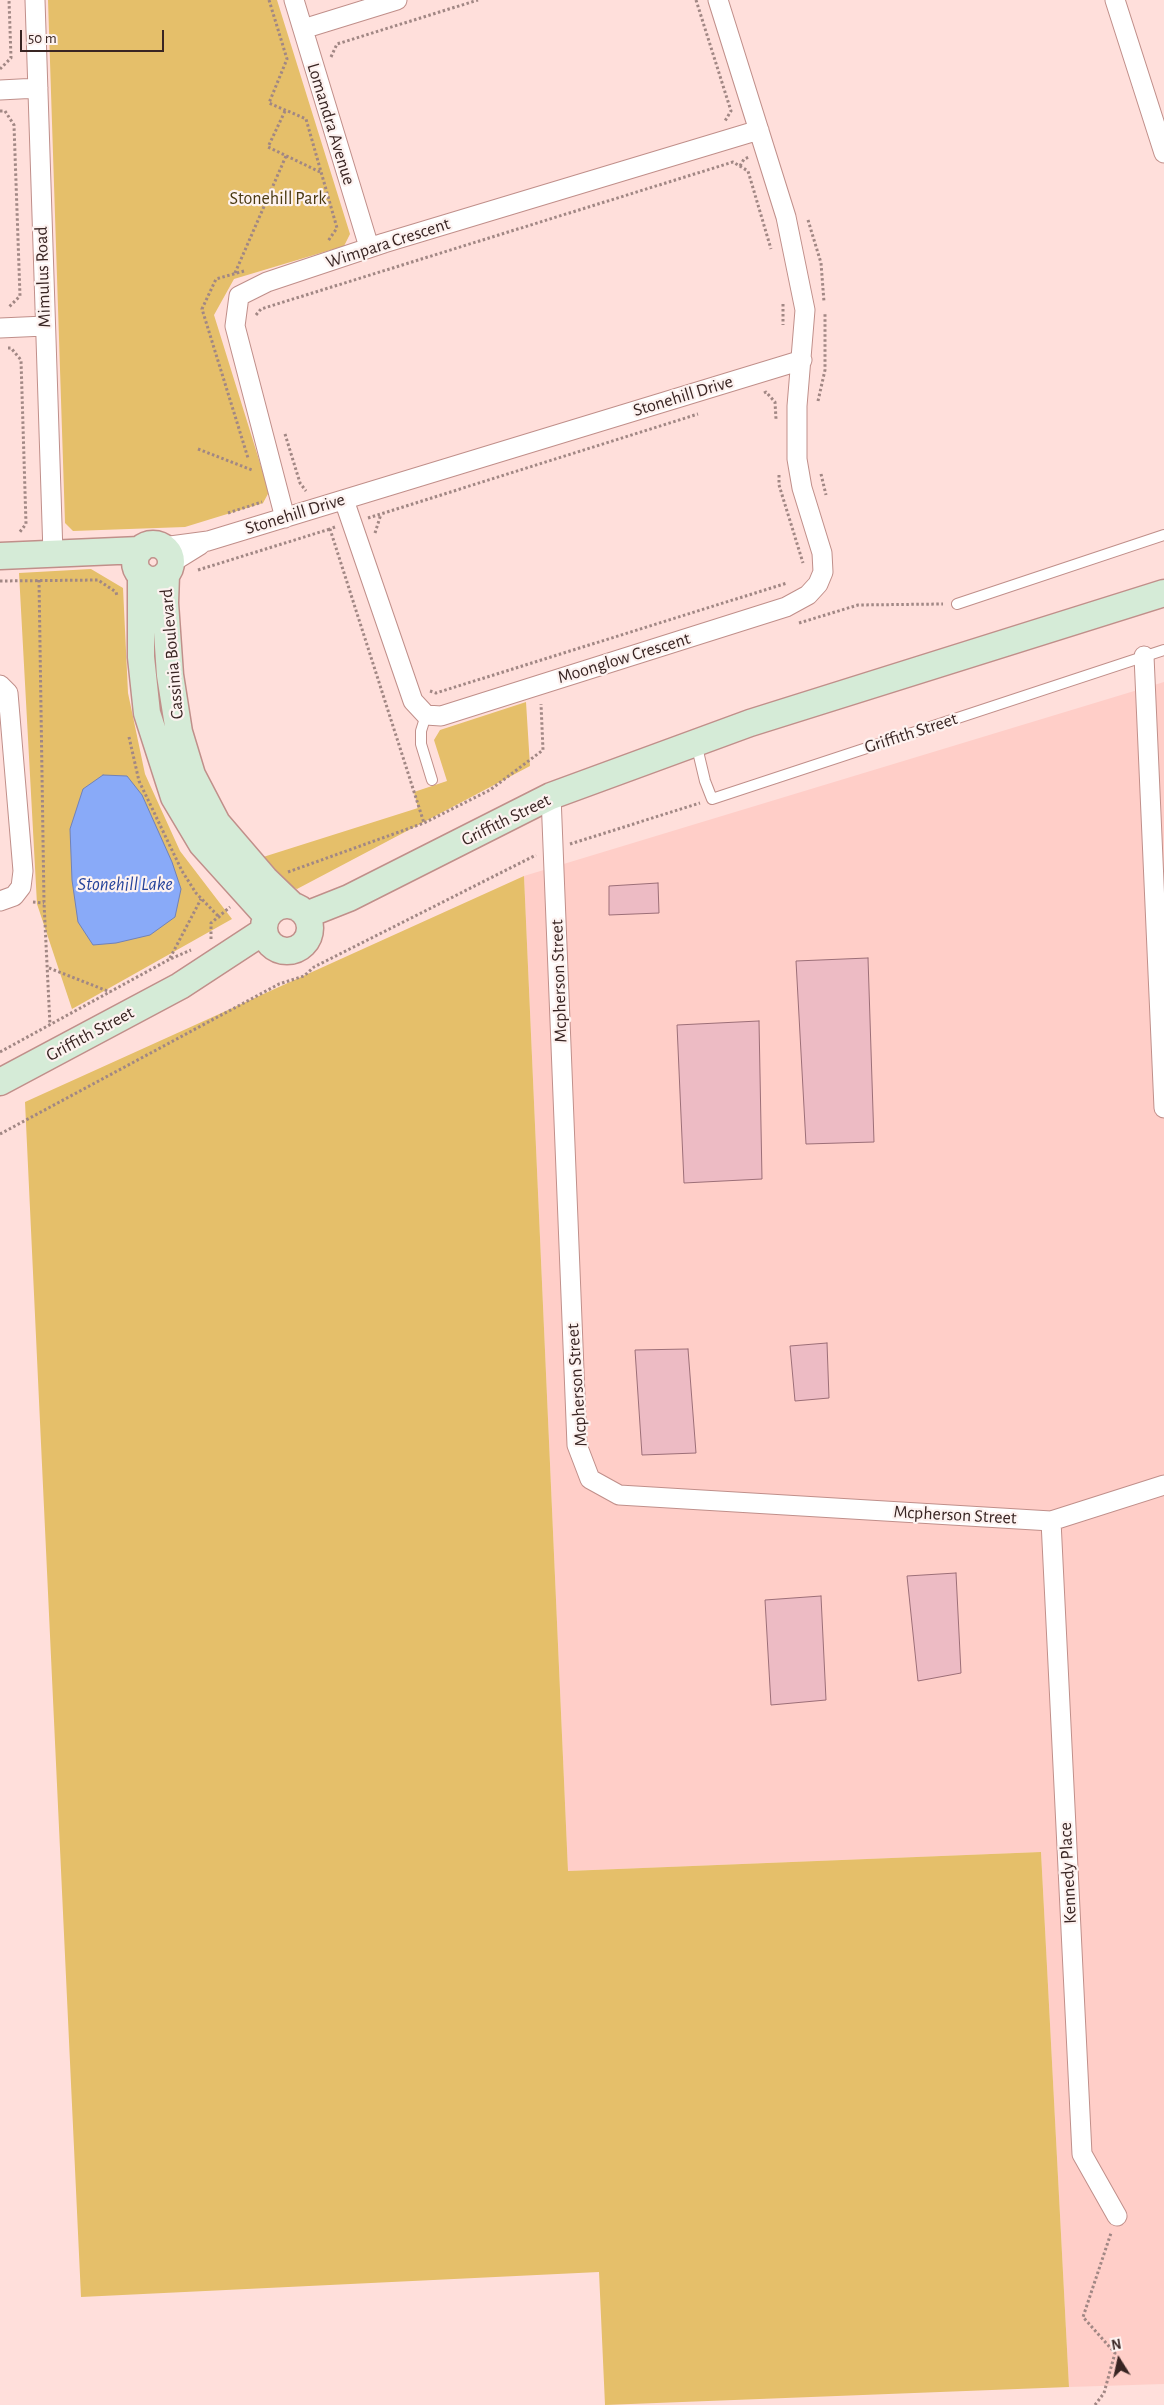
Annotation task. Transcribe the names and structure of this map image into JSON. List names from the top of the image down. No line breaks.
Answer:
{"streets":{"street":["Lomandra Avenue","Wimpara Crescent","Mimulus Road","Stonehill Drive","Cassinia Boulevard","Moonglow Crescent","Griffith Street","Mcpherson Street","Kennedy Place"]},"crossings":[["Lomandra Avenue","Wimpara Crescent"],["Wimpara Crescent","Stonehill Drive"],["Stonehill Drive","Cassinia Boulevard"],["Stonehill Drive","Moonglow Crescent"],["Cassinia Boulevard","Griffith Street"],["Griffith Street","Mcpherson Street"],["Mcpherson Street","Kennedy Place"]],"water":["Stonehill Lake"],"parks":["Stonehill Park"],"scale_bar":"50 m","north":"top"}
